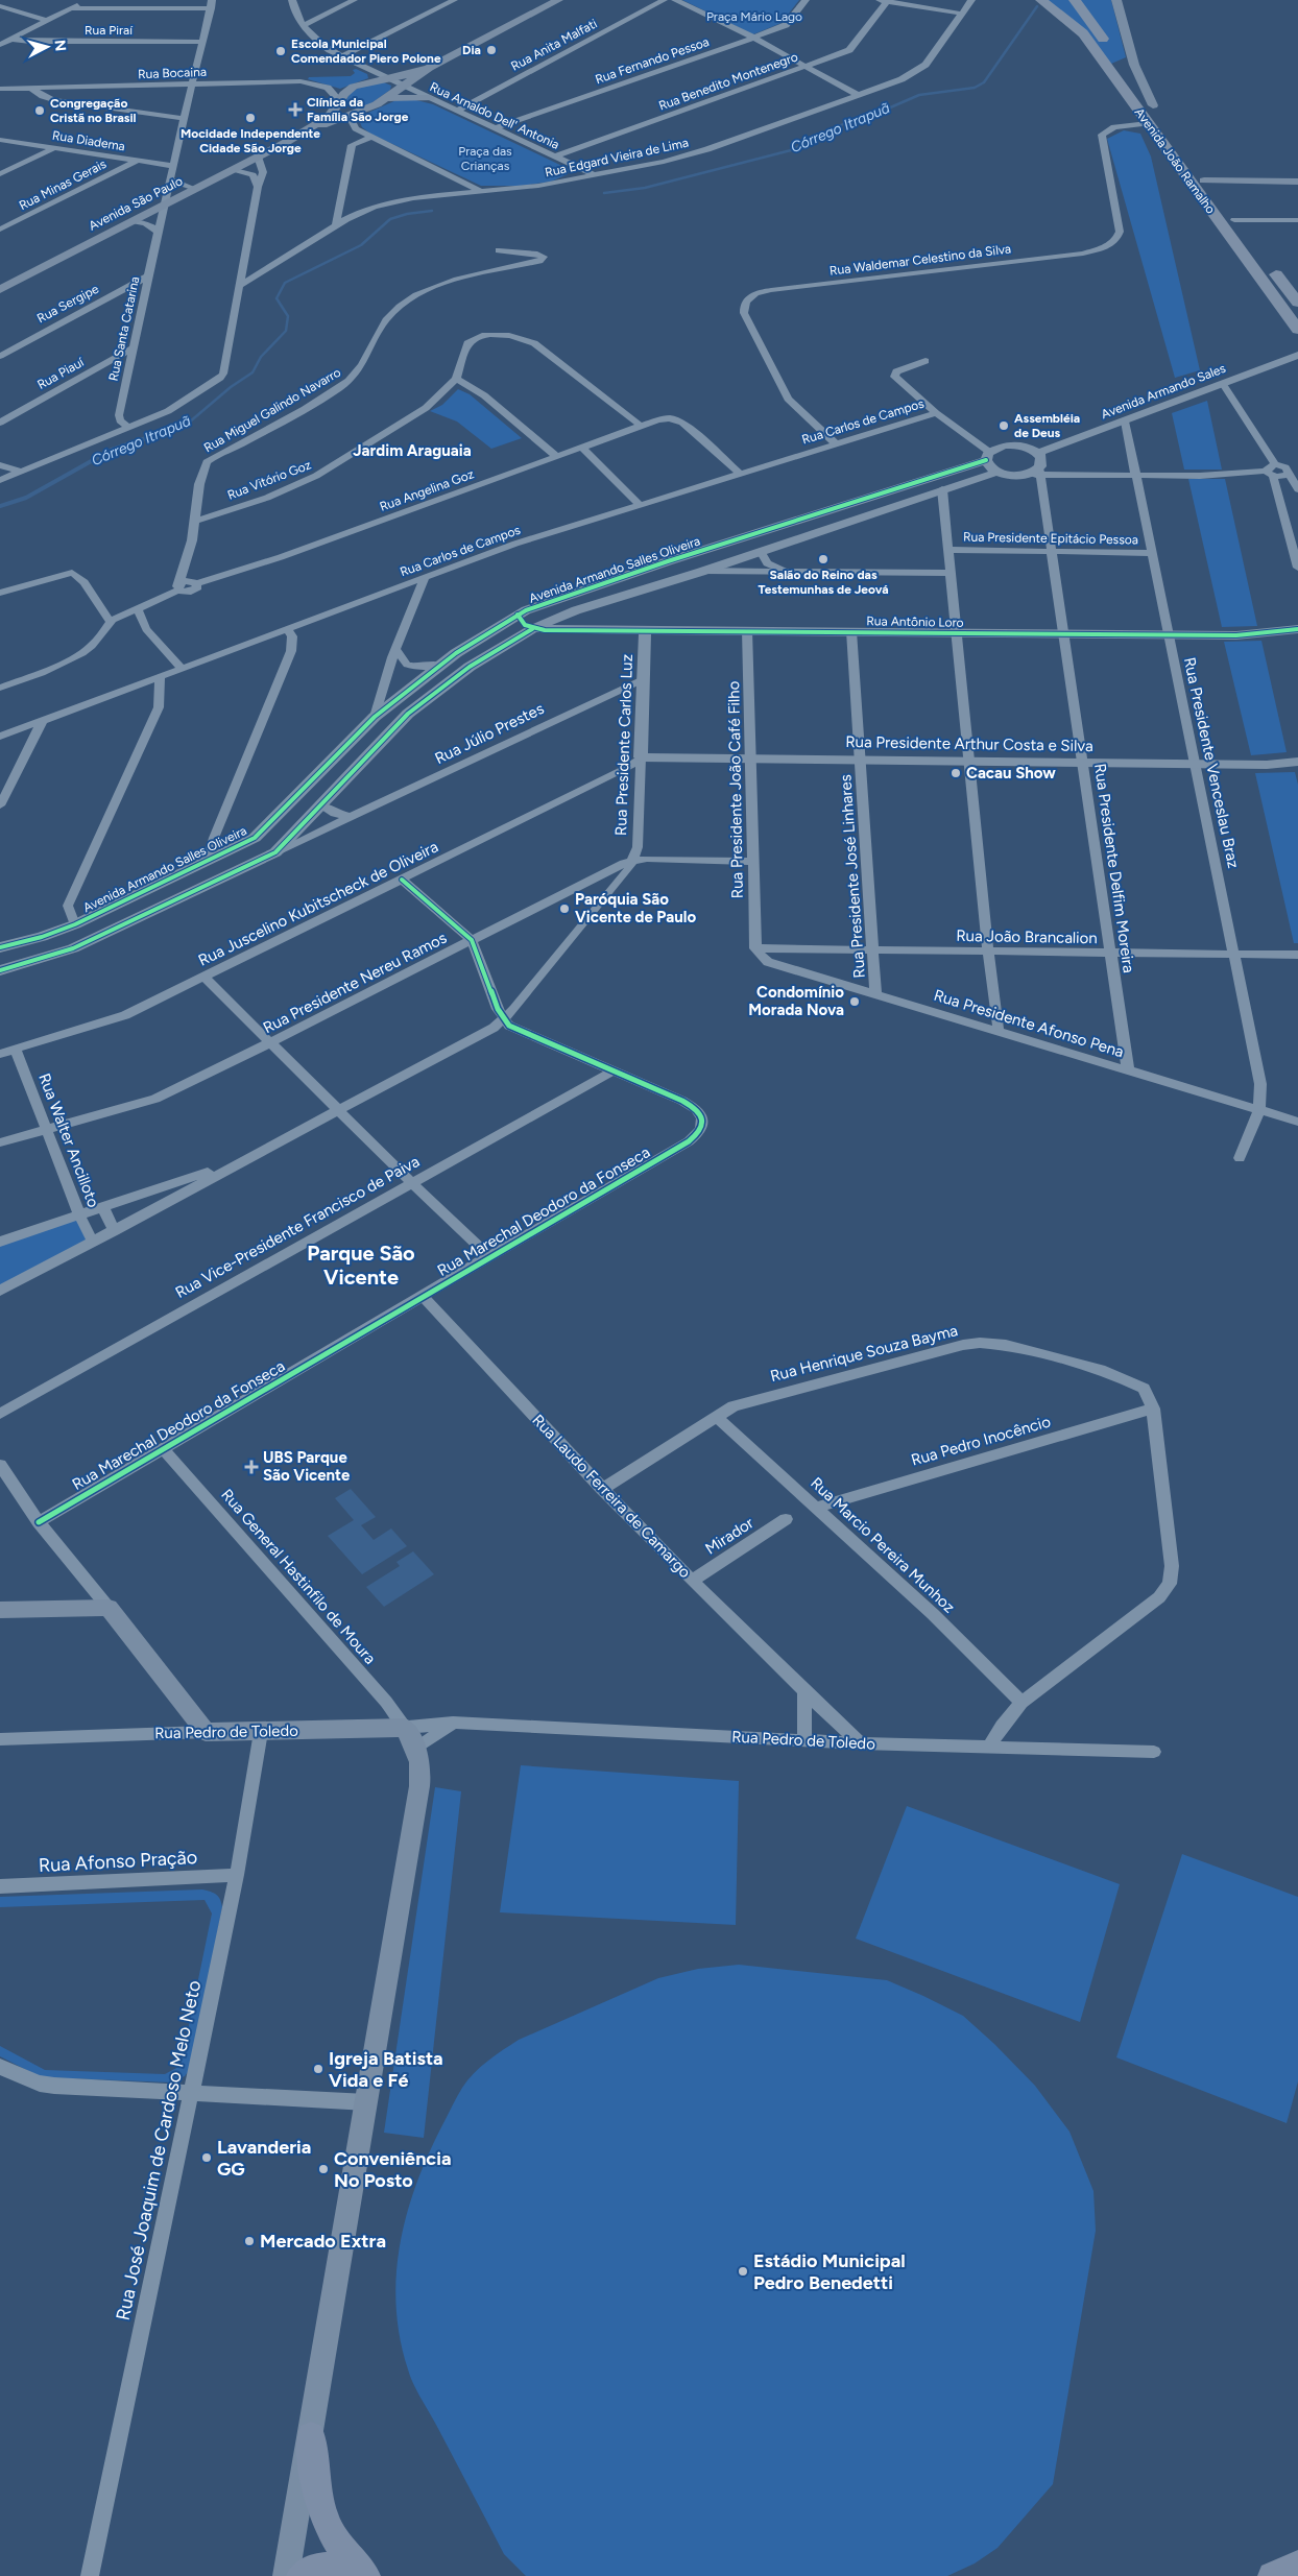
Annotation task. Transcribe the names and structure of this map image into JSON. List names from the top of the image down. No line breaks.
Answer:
{"streets":{"highway":["Avenida João Ramalho"],"main road":["Avenida São Paulo","Rua Pedro de Toledo"],"street":["Rua Piraí","Rua Anita Malfati","Rua Fernando Pessoa","Rua Bocaina","Rua Benedito Montenegro","Rua Arnaldo Dell' Antonia","Rua Diadema","Rua Edgard Vieira de Lima","Rua Minas Gerais","Rua Waldemar Celestino da Silva","Rua Sergipe","Rua Santa Catarina","Rua Piauí","Avenida Armando Sales","Rua Miguel Galindo Navarro","Rua Carlos de Campos","Rua Vitório Goz","Rua Angelina Goz","Rua Presidente Epitácio Pessoa","Avenida Armando Salles Oliveira","Rua Antônio Loro","Rua Júlio Prestes","Rua Presidente Arthur Costa e Silva","Rua Presidente Carlos Luz","Rua Presidente Venceslau Braz","Rua Presidente João Café Filho","Rua Presidente Delfim Moreira","Rua Presidente José Linhares","Rua Juscelino Kubitscheck de Oliveira","Rua João Brancalion","Rua Presidente Nereu Ramos","Rua Presidente Afonso Pena","Rua Walter Ancilloto","Rua Marechal Deodoro da Fonseca","Rua Vice-Presidente Francisco de Paiva","Rua Henrique Souza Bayma","Rua Pedro Inocêncio","Rua Laudo Ferreira de Camargo","Mirador","Rua Marcio Pereira Munhoz","Rua General Hastinfilo de Moura","Rua Afonso Pração","Rua José Joaquim de Cardoso Melo Neto"]},"crossings":[["Rua Piraí","Rua Santa Catarina"],["Rua Anita Malfati","Rua Arnaldo Dell' Antonia"],["Rua Fernando Pessoa","Rua Arnaldo Dell' Antonia"],["Rua Bocaina","Avenida São Paulo"],["Rua Bocaina","Rua Santa Catarina"],["Rua Benedito Montenegro","Rua Arnaldo Dell' Antonia"],["Rua Arnaldo Dell' Antonia","Rua Edgard Vieira de Lima"],["Rua Arnaldo Dell' Antonia","Avenida São Paulo"],["Rua Diadema","Rua Minas Gerais"],["Rua Diadema","Rua Santa Catarina"],["Avenida João Ramalho","Rua Waldemar Celestino da Silva"],["Avenida São Paulo","Rua Santa Catarina"],["Rua Waldemar Celestino da Silva","Rua Carlos de Campos"],["Rua Sergipe","Rua Santa Catarina"],["Rua Santa Catarina","Rua Piauí"],["Avenida Armando Sales","Avenida Armando Salles Oliveira"],["Avenida Armando Sales","Rua Presidente Venceslau Braz"],["Rua Miguel Galindo Navarro","Rua Vitório Goz"],["Rua Miguel Galindo Navarro","Rua Angelina Goz"],["Rua Carlos de Campos","Rua Angelina Goz"],["Rua Vitório Goz","Rua Angelina Goz"],["Rua Presidente Epitácio Pessoa","Rua Presidente Venceslau Braz"],["Rua Presidente Epitácio Pessoa","Rua Presidente Delfim Moreira"],["Avenida Armando Salles Oliveira","Rua Antônio Loro"],["Avenida Armando Salles Oliveira","Rua Júlio Prestes"],["Rua Antônio Loro","Rua Presidente Carlos Luz"],["Rua Antônio Loro","Rua Presidente Venceslau Braz"],["Rua Antônio Loro","Rua Presidente João Café Filho"],["Rua Antônio Loro","Rua Presidente Delfim Moreira"],["Rua Antônio Loro","Rua Presidente José Linhares"],["Rua Júlio Prestes","Rua Presidente Carlos Luz"],["Rua Presidente Arthur Costa e Silva","Rua Presidente Carlos Luz"],["Rua Presidente Arthur Costa e Silva","Rua Presidente Venceslau Braz"],["Rua Presidente Arthur Costa e Silva","Rua Presidente João Café Filho"],["Rua Presidente Arthur Costa e Silva","Rua Presidente Delfim Moreira"],["Rua Presidente Arthur Costa e Silva","Rua Presidente José Linhares"],["Rua Presidente Arthur Costa e Silva","Rua Juscelino Kubitscheck de Oliveira"],["Rua Presidente Carlos Luz","Rua Juscelino Kubitscheck de Oliveira"],["Rua Presidente Carlos Luz","Rua Presidente Nereu Ramos"],["Rua Presidente Venceslau Braz","Rua João Brancalion"],["Rua Presidente Venceslau Braz","Rua Presidente Afonso Pena"],["Rua Presidente João Café Filho","Rua João Brancalion"],["Rua Presidente João Café Filho","Rua Presidente Nereu Ramos"],["Rua Presidente João Café Filho","Rua Presidente Afonso Pena"],["Rua Presidente Delfim Moreira","Rua João Brancalion"],["Rua Presidente Delfim Moreira","Rua Presidente Afonso Pena"],["Rua Presidente José Linhares","Rua João Brancalion"],["Rua Presidente José Linhares","Rua Presidente Afonso Pena"],["Rua Juscelino Kubitscheck de Oliveira","Rua Walter Ancilloto"],["Rua João Brancalion","Rua Presidente Afonso Pena"],["Rua Presidente Nereu Ramos","Rua Walter Ancilloto"],["Rua Marechal Deodoro da Fonseca","Rua Vice-Presidente Francisco de Paiva"],["Rua Marechal Deodoro da Fonseca","Rua Laudo Ferreira de Camargo"],["Rua Marechal Deodoro da Fonseca","Rua General Hastinfilo de Moura"],["Rua Henrique Souza Bayma","Rua Pedro Inocêncio"],["Rua Henrique Souza Bayma","Rua Laudo Ferreira de Camargo"],["Rua Henrique Souza Bayma","Rua Marcio Pereira Munhoz"],["Rua Pedro Inocêncio","Rua Marcio Pereira Munhoz"],["Rua Laudo Ferreira de Camargo","Mirador"],["Rua Laudo Ferreira de Camargo","Rua Pedro de Toledo"],["Rua General Hastinfilo de Moura","Rua Pedro de Toledo"],["Rua Pedro de Toledo","Rua José Joaquim de Cardoso Melo Neto"],["Rua Afonso Pração","Rua José Joaquim de Cardoso Melo Neto"]],"districts":["Jardim Araguaia","Parque São Vicente"],"water":["Córrego Itrapuã"],"parks":["Praça Mário Lago","Praça das Crianças"],"places":{"other":["Dia","Escola Municipal Comendador Piero Polone","Congregação Cristã no Brasil","Mocidade Independente Cidade São Jorge","Assembléia de Deus","Salão do Reino das Testemunhas de Jeová","Cacau Show","Paróquia São Vicente de Paulo","Condomínio Morada Nova","Igreja Batista Vida e Fé","Lavanderia GG","Conveniência No Posto","Mercado Extra","Estádio Municipal Pedro Benedetti"],"health":["Clínica da Família São Jorge","UBS Parque São Vicente"]},"north":"right"}
